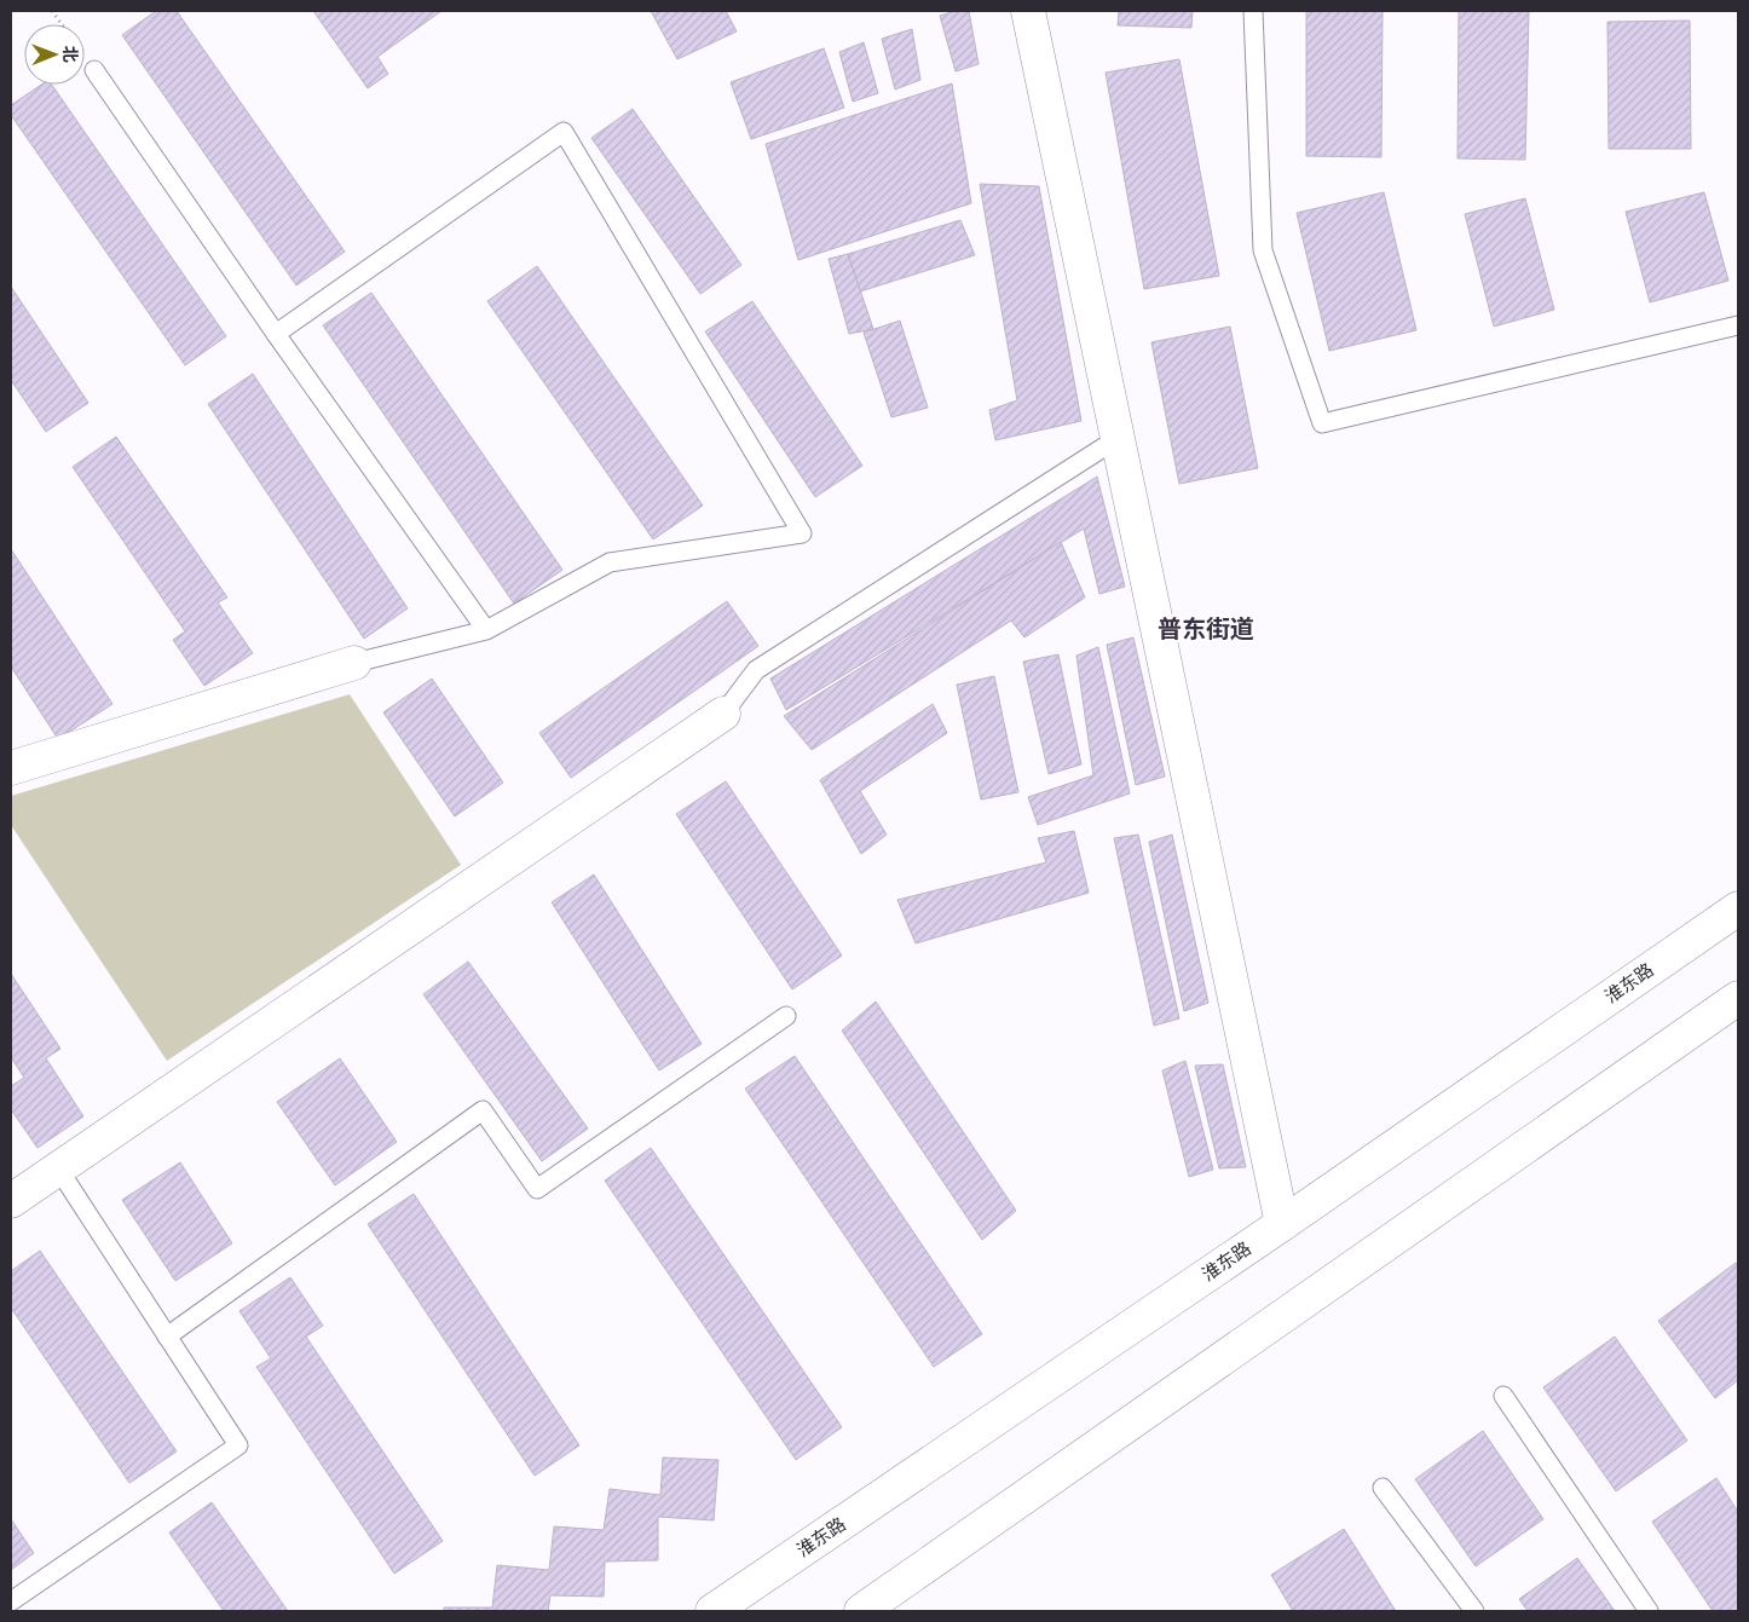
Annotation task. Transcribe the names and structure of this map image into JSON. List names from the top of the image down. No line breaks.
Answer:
{"streets":{"street":["淮东路"]},"districts":["普东街道"],"north":"right"}
